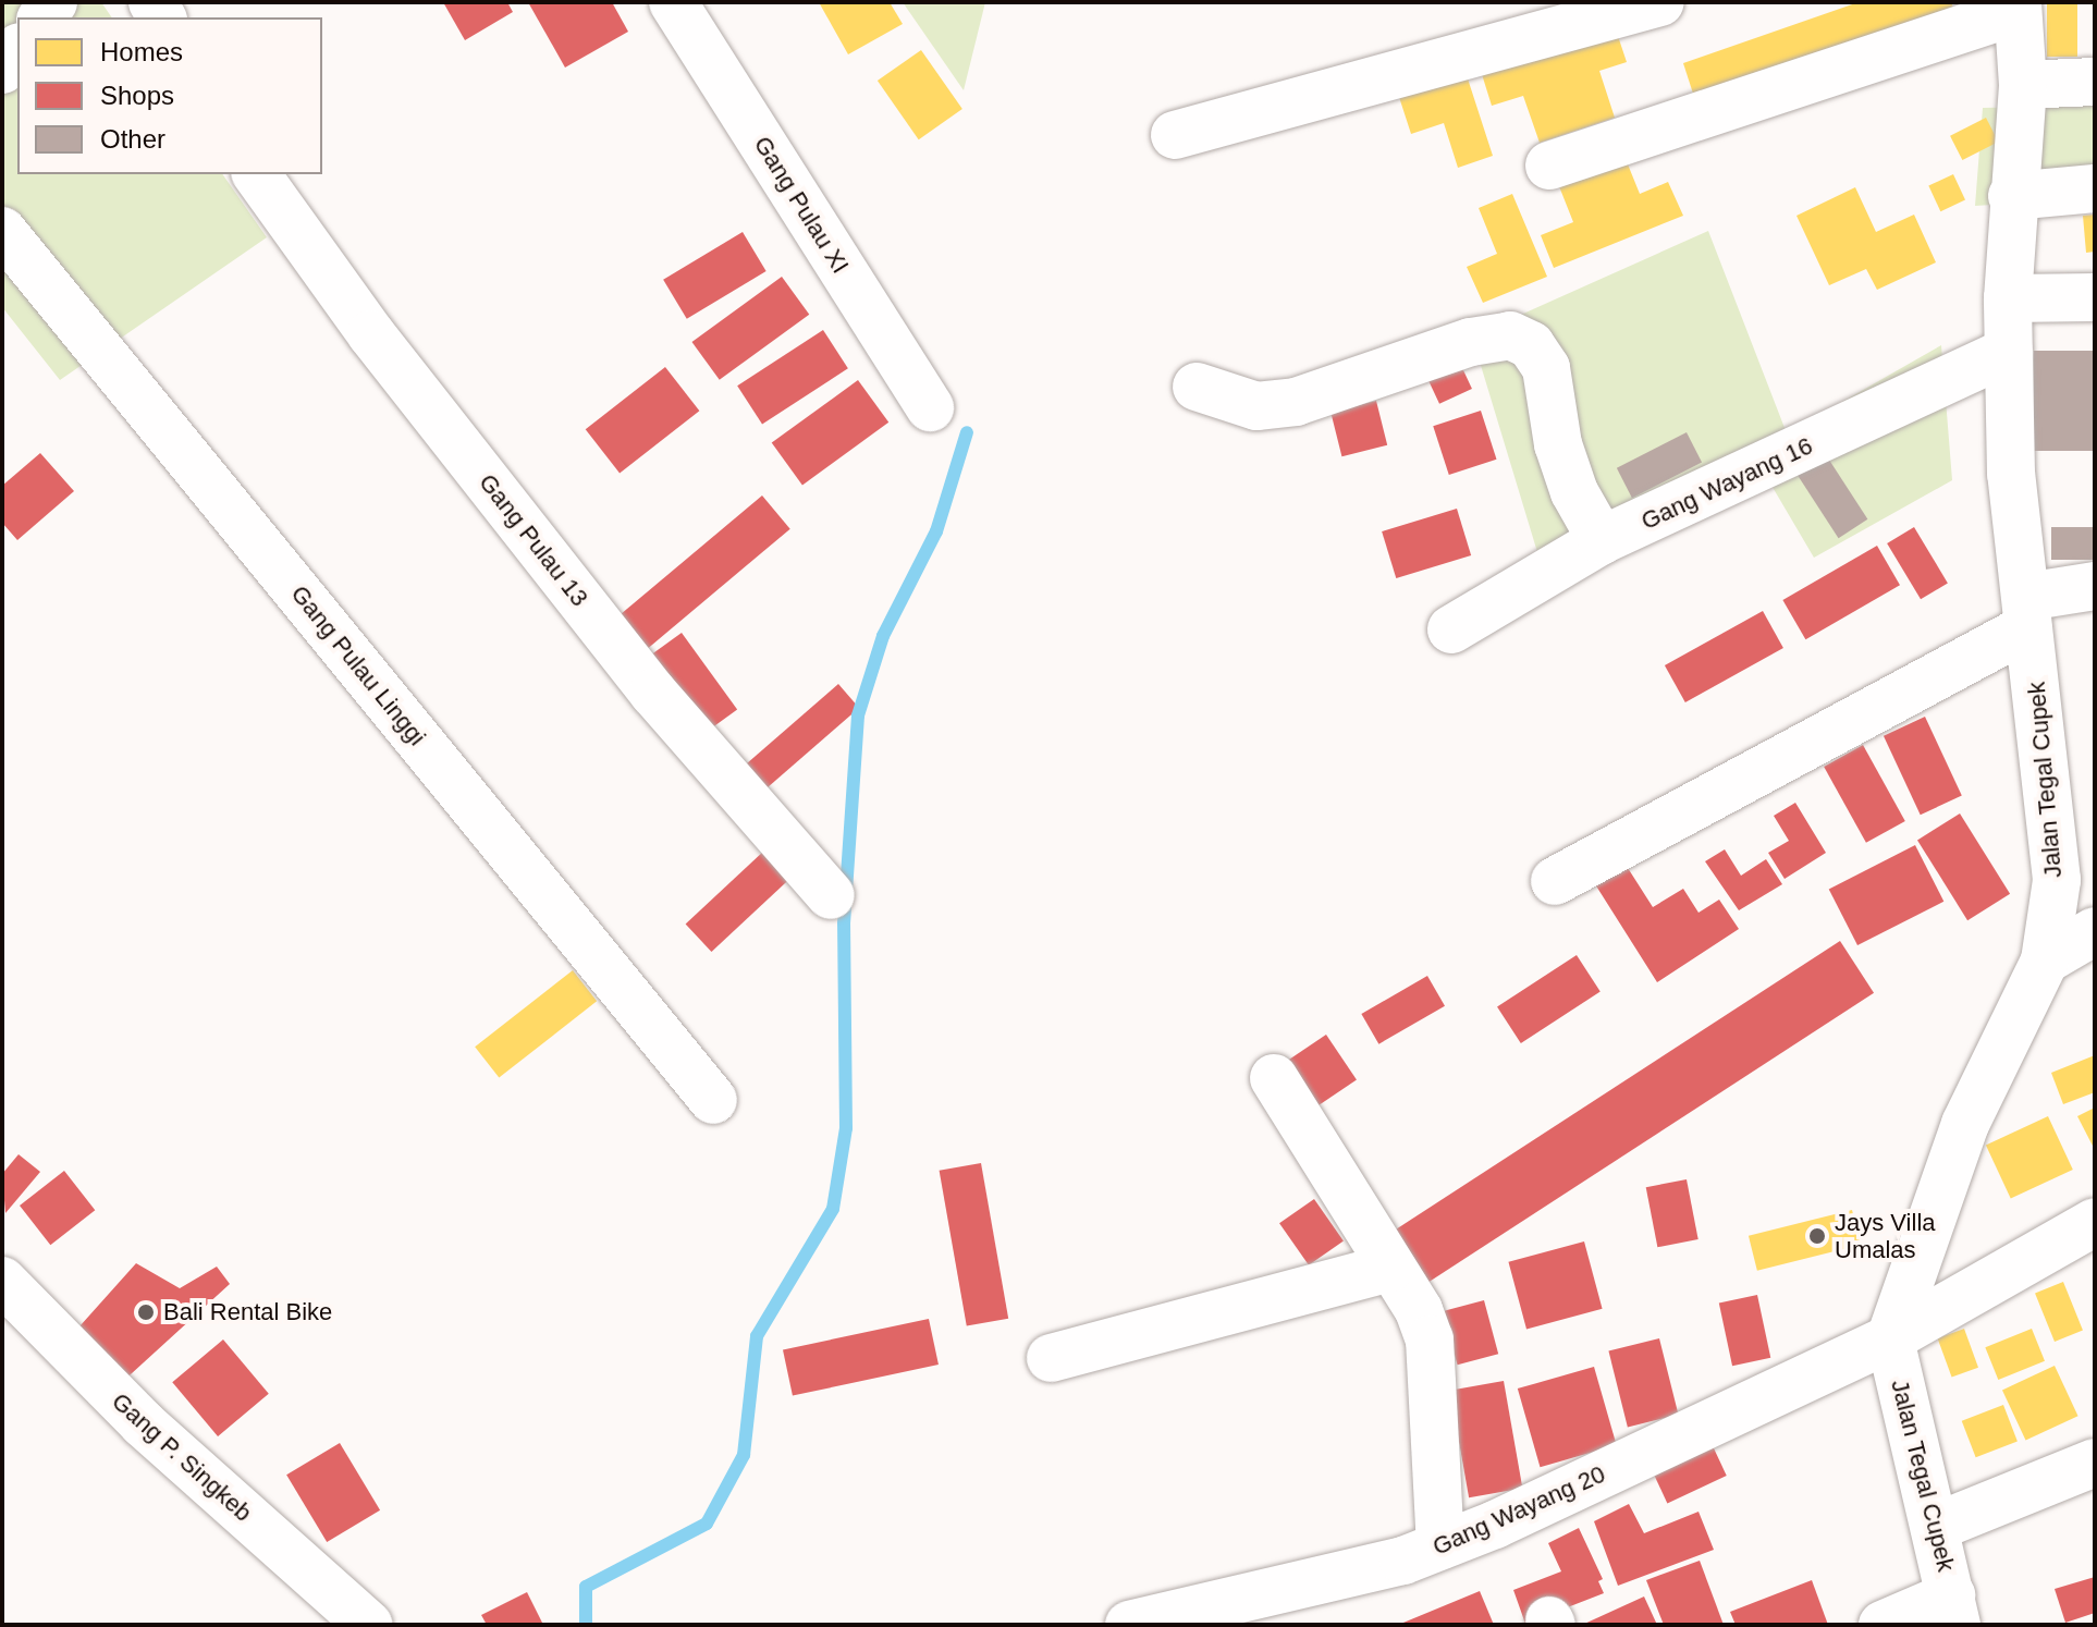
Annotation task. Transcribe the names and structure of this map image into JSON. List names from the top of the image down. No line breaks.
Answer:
{"streets":{"street":["Gang Pulau XI","Gang Wayang 16","Gang Pulau 13","Gang Pulau Linggi","Jalan Tegal Cupek","Gang P. Singkeb","Gang Wayang 20"]},"crossings":[["Gang Wayang 16","Jalan Tegal Cupek"],["Jalan Tegal Cupek","Gang Wayang 20"]],"places":["Jays Villa Umalas","Bali Rental Bike"],"legend":["Homes","Shops","Other"]}
